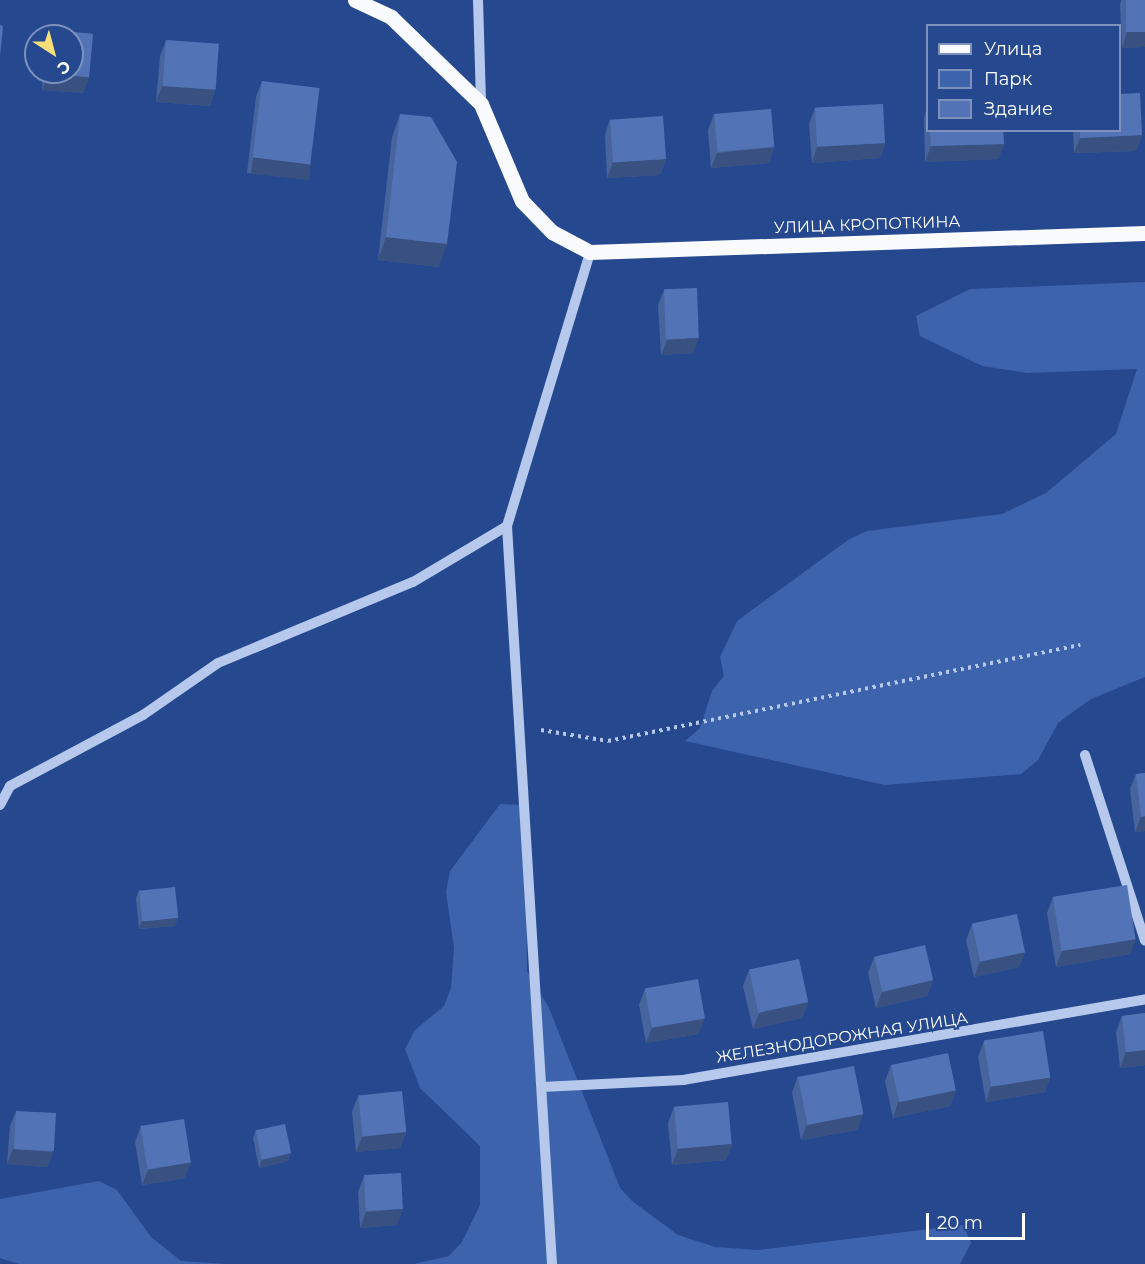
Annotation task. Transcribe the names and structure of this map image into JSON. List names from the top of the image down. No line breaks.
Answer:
{"streets":{"main road":["УЛИЦА КРОПОТКИНА"],"street":["ЖЕЛЕЗНОДОРОЖНАЯ УЛИЦА"]},"legend":["Улица","Парк","Здание"],"scale_bar":"20 m","north":"bottom right"}
